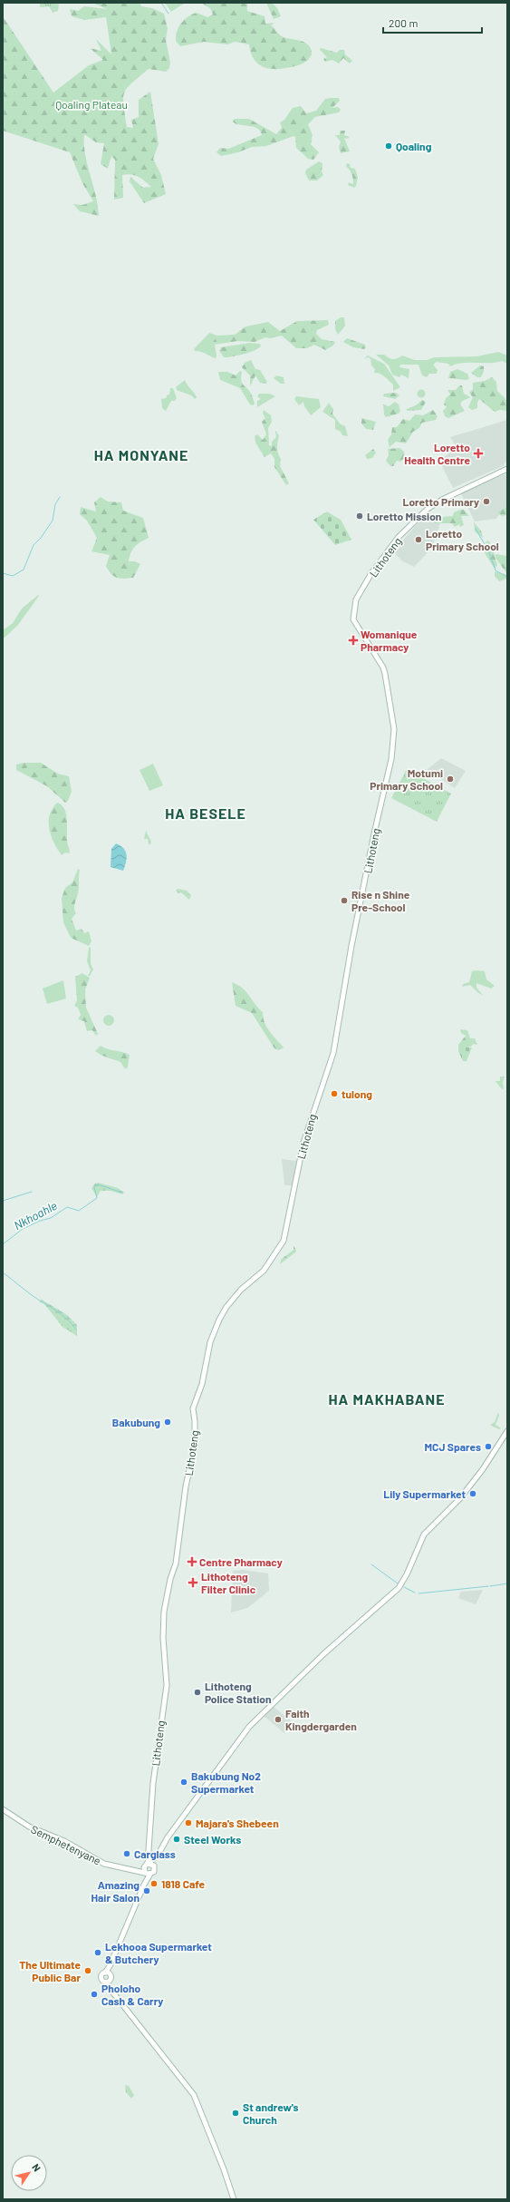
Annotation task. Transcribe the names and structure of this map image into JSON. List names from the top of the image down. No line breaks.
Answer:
{"streets":{"main road":["Lithoteng","Semphetenyane"]},"crossings":[["Lithoteng","Semphetenyane"]],"districts":["HA MONYANE","HA BESELE","HA MAKHABANE"],"water":["Nkhoahle"],"parks":["Qoaling Plateau"],"places":{"other":["Qoaling","Loretto Primary","Loretto Mission","Loretto Primary School","Motumi Primary School","Rise n Shine Pre-School","tulong","Bakubung","MCJ Spares","Lily Supermarket","Lithoteng Police Station","Faith Kingdergarden","Bakubung No2 Supermarket","Majara's Shebeen","Steel Works","Carglass","1818 Cafe","Amazing Hair Salon","Lekhooa Supermarket & Butchery","The Ultimate Public Bar","Pholoho Cash & Carry","St andrew's Church"],"health":["Loretto Health Centre","Womanique Pharmacy","Centre Pharmacy","Lithoteng Filter Clinic"]},"scale_bar":"200 m","north":"top right"}
